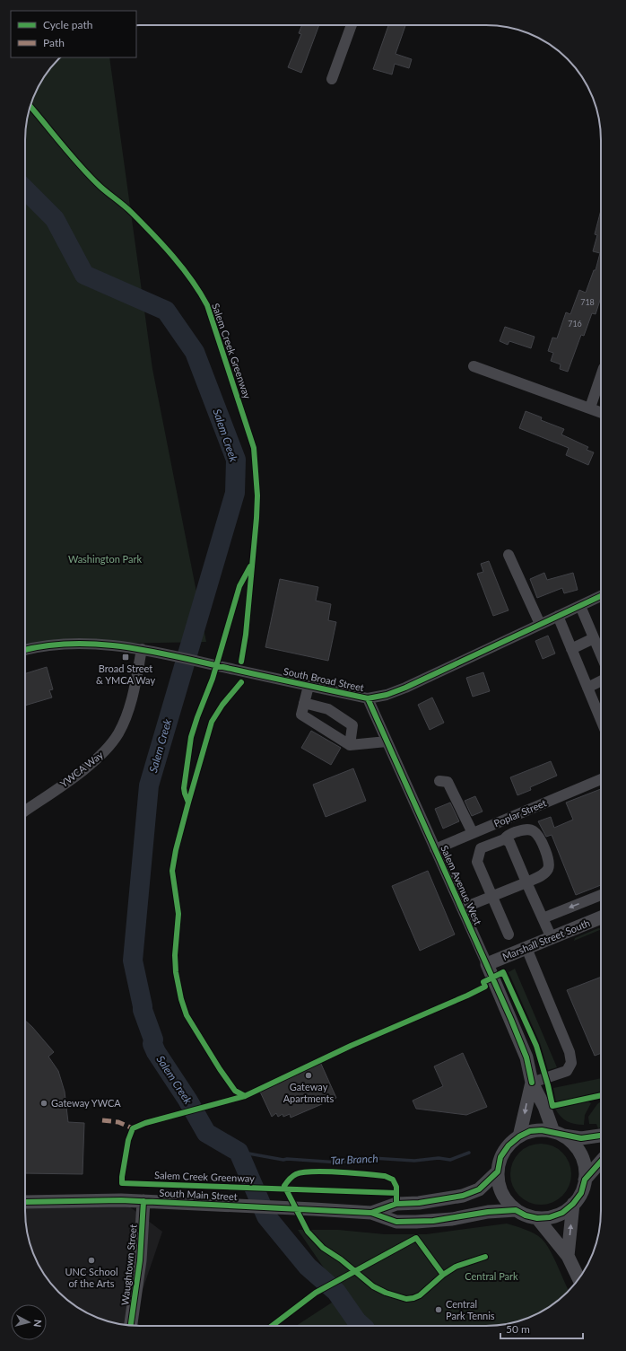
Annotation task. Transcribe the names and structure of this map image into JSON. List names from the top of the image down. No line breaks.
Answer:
{"streets":{"main road":["Salem Avenue West","Marshall Street South","South Main Street","Waughtown Street"],"street":["South Broad Street","YWCA Way","Poplar Street"],"cycle path":["Salem Creek Greenway"]},"crossings":[["South Broad Street","YWCA Way"],["South Broad Street","Salem Avenue West"],["Poplar Street","Salem Avenue West"],["Salem Avenue West","Marshall Street South"],["Salem Avenue West","South Main Street"],["South Main Street","Waughtown Street"]],"water":["Salem Creek","Tar Branch"],"parks":["Washington Park","Central Park"],"places":{"transit":["Broad Street & YMCA Way"],"other":["Gateway Apartments","Gateway YWCA","UNC School of the Arts","Central Park Tennis"]},"house_numbers":["718","716"],"legend":["Cycle path","Path"],"scale_bar":"50 m","north":"right"}
